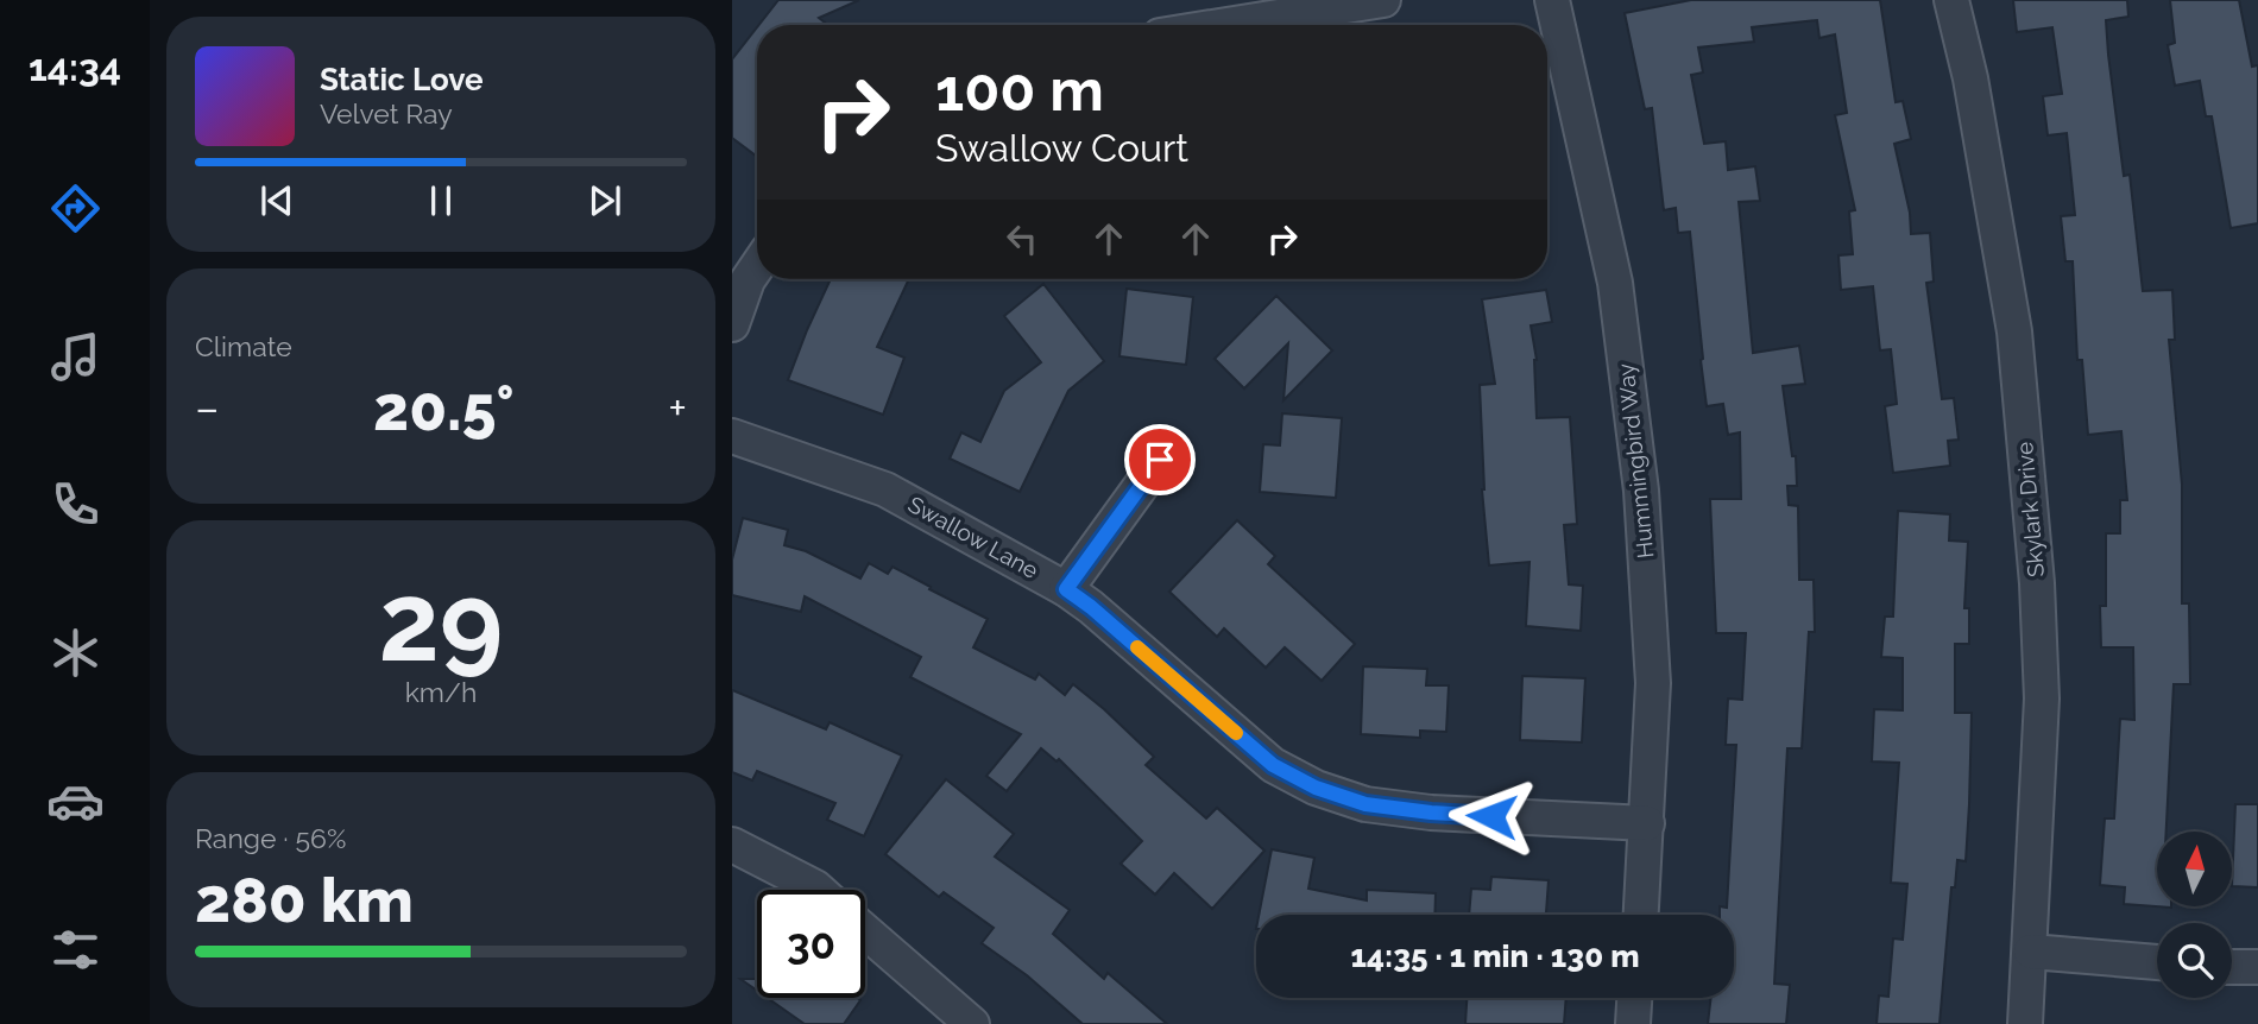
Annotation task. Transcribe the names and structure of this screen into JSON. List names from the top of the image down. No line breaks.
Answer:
{"streets":{"street":["Hummingbird Way","Skylark Drive","Swallow Lane"]},"crossings":[["Hummingbird Way","Swallow Lane"]],"north":"top","page":{"tabs":"14:34","turn":["100 m","Swallow Court"],"song":["Static Love","Velvet Ray"],"tile":["Climate",["29","km/h"],["Range · 56%","280 km"]],"heat":["−","20.5°","+"],"limit":"30","trip":"14:35 · 1 min · 130 m"}}
